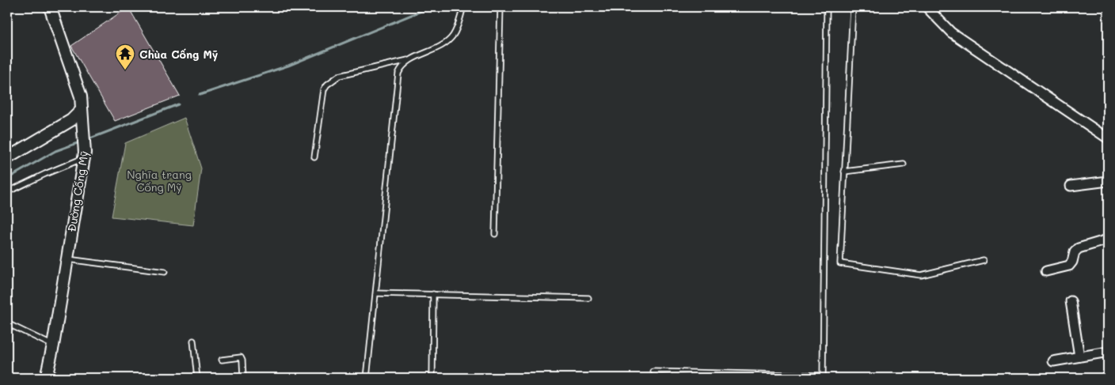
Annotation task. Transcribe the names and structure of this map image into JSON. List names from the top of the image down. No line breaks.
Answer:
{"streets":{"street":["Đường Cống Mỹ"]},"parks":["Nghĩa trang Cống Mỹ"],"places":{"temple":["Chùa Cống Mỹ"]}}
